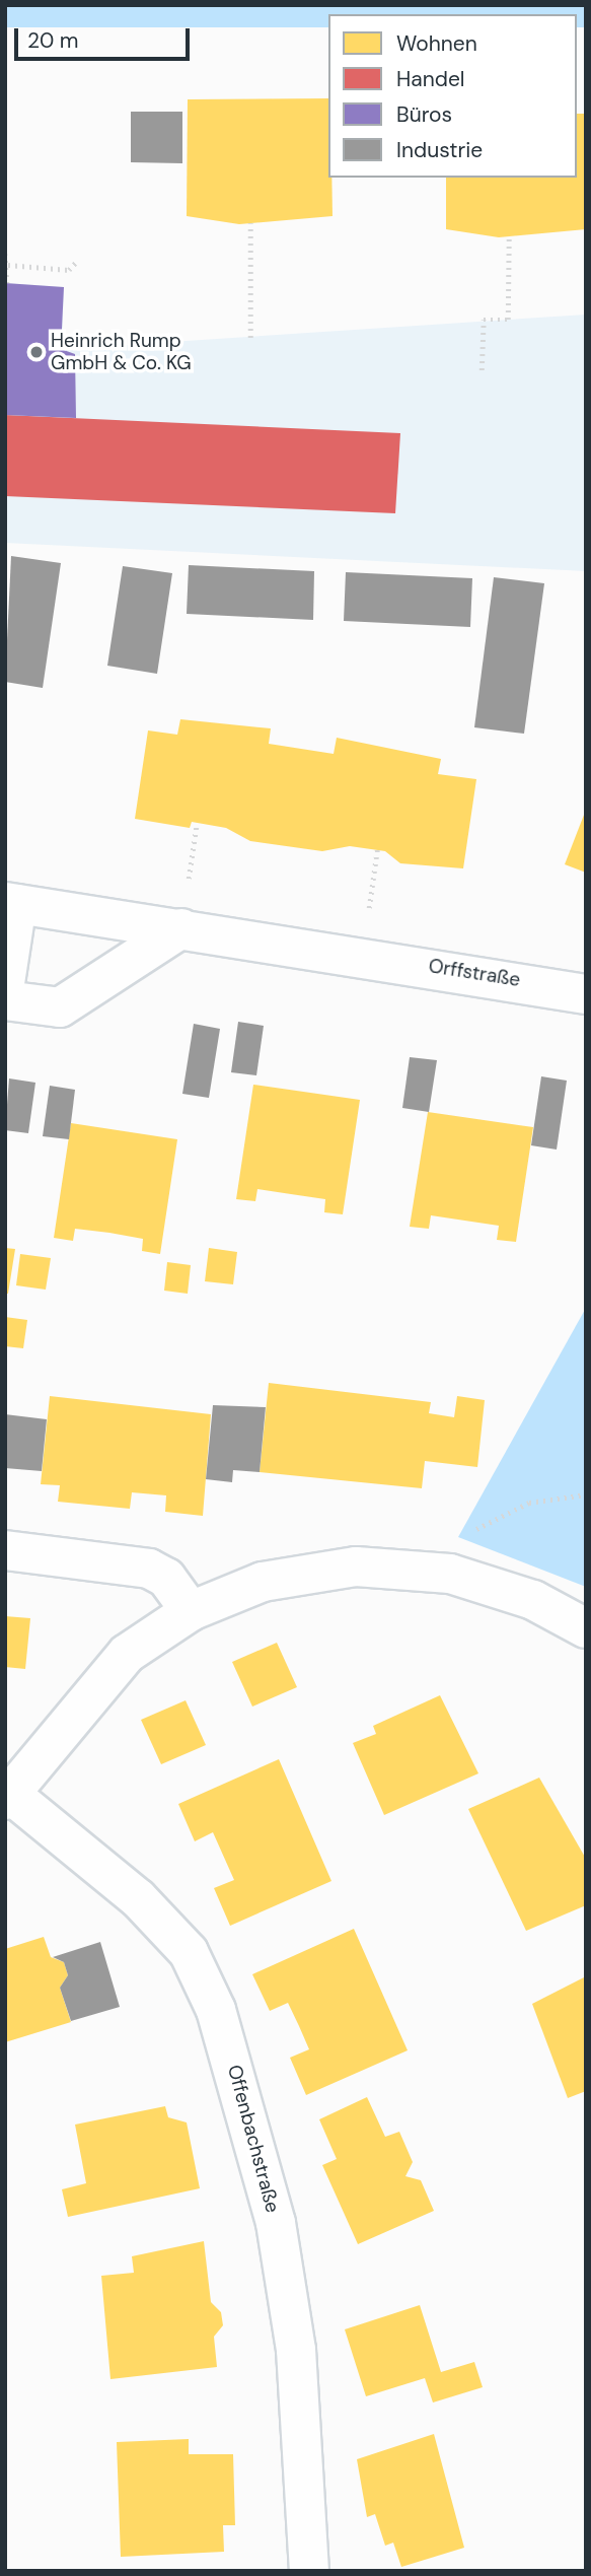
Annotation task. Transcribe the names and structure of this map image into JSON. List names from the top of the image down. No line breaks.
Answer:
{"streets":{"street":["Orffstraße","Offenbachstraße"]},"places":["Heinrich Rump GmbH & Co. KG"],"legend":["Wohnen","Handel","Büros","Industrie"],"scale_bar":"20 m"}
